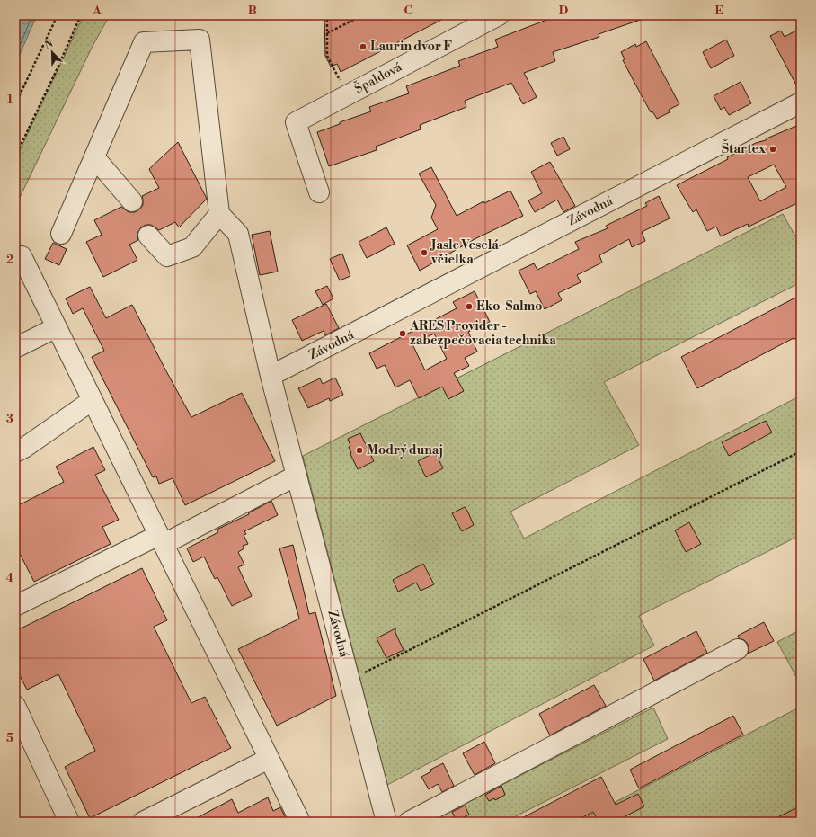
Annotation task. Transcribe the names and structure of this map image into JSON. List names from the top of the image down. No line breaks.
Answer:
{"streets":{"street":["Špaldová","Závodná"]},"places":["Laurin dvor F","Štartex","Jasle Veselá včielka","Eko-Salmo","ARES Provider - zabezpečovacia technika","Modrý dunaj"],"north":"top left","grid":{"columns":["A","B","C","D","E"],"rows":["1","2","3","4","5"]}}
